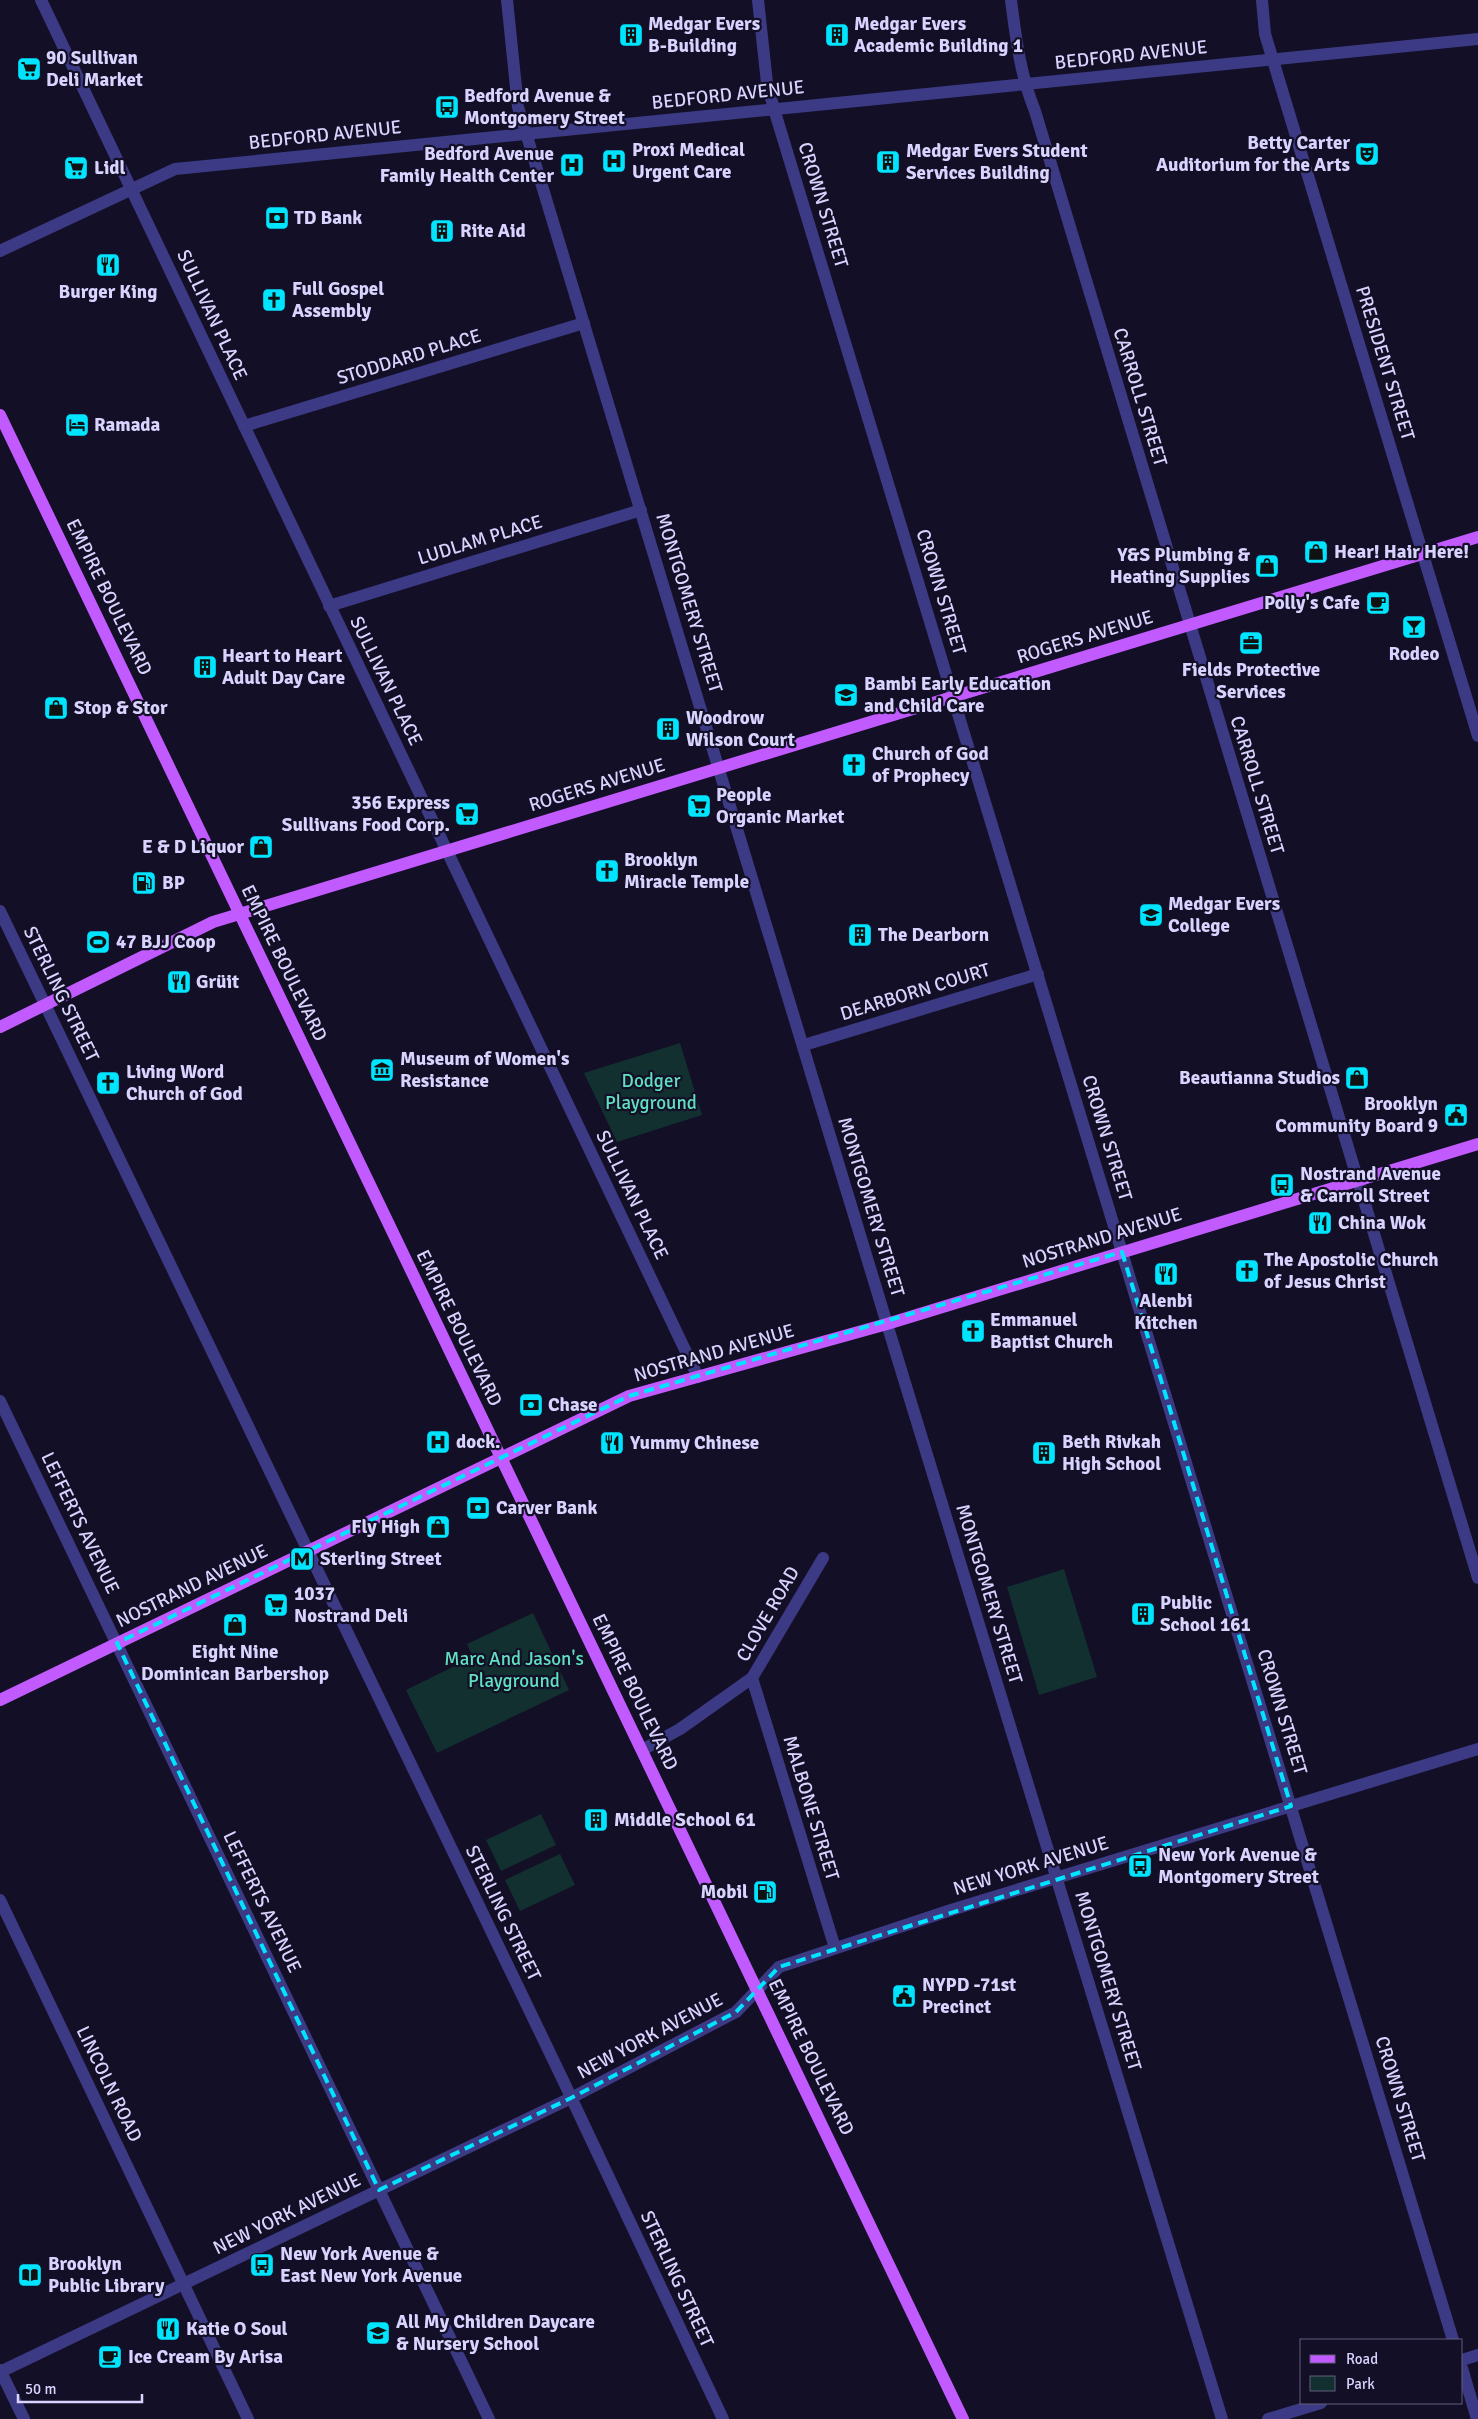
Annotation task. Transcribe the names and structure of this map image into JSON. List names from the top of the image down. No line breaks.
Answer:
{"streets":{"main road":["EMPIRE BOULEVARD","ROGERS AVENUE","NOSTRAND AVENUE"],"street":["BEDFORD AVENUE","CROWN STREET","SULLIVAN PLACE","STODDARD PLACE","PRESIDENT STREET","CARROLL STREET","LUDLAM PLACE","MONTGOMERY STREET","DEARBORN COURT","STERLING STREET","LEFFERTS AVENUE","CLOVE ROAD","MALBONE STREET","NEW YORK AVENUE","LINCOLN ROAD"]},"crossings":[["BEDFORD AVENUE","CROWN STREET"],["BEDFORD AVENUE","SULLIVAN PLACE"],["BEDFORD AVENUE","PRESIDENT STREET"],["BEDFORD AVENUE","CARROLL STREET"],["BEDFORD AVENUE","MONTGOMERY STREET"],["CROWN STREET","ROGERS AVENUE"],["CROWN STREET","DEARBORN COURT"],["CROWN STREET","NOSTRAND AVENUE"],["CROWN STREET","NEW YORK AVENUE"],["SULLIVAN PLACE","STODDARD PLACE"],["SULLIVAN PLACE","LUDLAM PLACE"],["SULLIVAN PLACE","ROGERS AVENUE"],["SULLIVAN PLACE","NOSTRAND AVENUE"],["STODDARD PLACE","MONTGOMERY STREET"],["PRESIDENT STREET","ROGERS AVENUE"],["CARROLL STREET","ROGERS AVENUE"],["CARROLL STREET","NOSTRAND AVENUE"],["LUDLAM PLACE","MONTGOMERY STREET"],["EMPIRE BOULEVARD","ROGERS AVENUE"],["EMPIRE BOULEVARD","NOSTRAND AVENUE"],["EMPIRE BOULEVARD","CLOVE ROAD"],["EMPIRE BOULEVARD","NEW YORK AVENUE"],["MONTGOMERY STREET","ROGERS AVENUE"],["MONTGOMERY STREET","DEARBORN COURT"],["MONTGOMERY STREET","NOSTRAND AVENUE"],["MONTGOMERY STREET","NEW YORK AVENUE"],["ROGERS AVENUE","STERLING STREET"],["STERLING STREET","NOSTRAND AVENUE"],["STERLING STREET","NEW YORK AVENUE"],["NOSTRAND AVENUE","LEFFERTS AVENUE"],["LEFFERTS AVENUE","NEW YORK AVENUE"],["CLOVE ROAD","MALBONE STREET"],["MALBONE STREET","NEW YORK AVENUE"],["NEW YORK AVENUE","LINCOLN ROAD"]],"parks":["Dodger Playground","Marc And Jason's Playground"],"places":{"building":["Medgar Evers B-Building","Medgar Evers Academic Building 1","Medgar Evers Student Services Building","Rite Aid","Heart to Heart Adult Day Care","Woodrow Wilson Court","The Dearborn","Beth Rivkah High School","Public School 161","Middle School 61"],"supermarket":["90 Sullivan Deli Market","Lidl","People Organic Market","356 Express Sullivans Food Corp.","1037 Nostrand Deli"],"bus stop":["Bedford Avenue & Montgomery Street","Nostrand Avenue & Carroll Street","New York Avenue & Montgomery Street","New York Avenue & East New York Avenue"],"theatre":["Betty Carter Auditorium for the Arts"],"hospital":["Proxi Medical Urgent Care","Bedford Avenue Family Health Center","dock."],"bank":["TD Bank","Chase","Carver Bank"],"restaurant":["Burger King","Grüit","China Wok","Alenbi Kitchen","Yummy Chinese","Katie O Soul"],"church":["Full Gospel Assembly","Church of God of Prophecy","Brooklyn Miracle Temple","Living Word Church of God","The Apostolic Church of Jesus Christ","Emmanuel Baptist Church"],"hotel":["Ramada"],"shop":["Hear! Hair Here!","Y&S Plumbing & Heating Supplies","Stop & Stor","E & D Liquor","Beautianna Studios","Fly High","Eight Nine Dominican Barbershop"],"cafe":["Polly's Cafe","Ice Cream By Arisa"],"bar":["Rodeo"],"office":["Fields Protective Services"],"school or university":["Bambi Early Education and Child Care","Medgar Evers College","All My Children Daycare & Nursery School"],"fuel station":["BP","Mobil"],"sports":["47 BJJ Coop"],"museum":["Museum of Women's Resistance"],"public building":["Brooklyn Community Board 9","NYPD -71st Precinct"],"metro station":["Sterling Street"],"library":["Brooklyn Public Library"]},"legend":["Road","Park"],"scale_bar":"50 m"}
